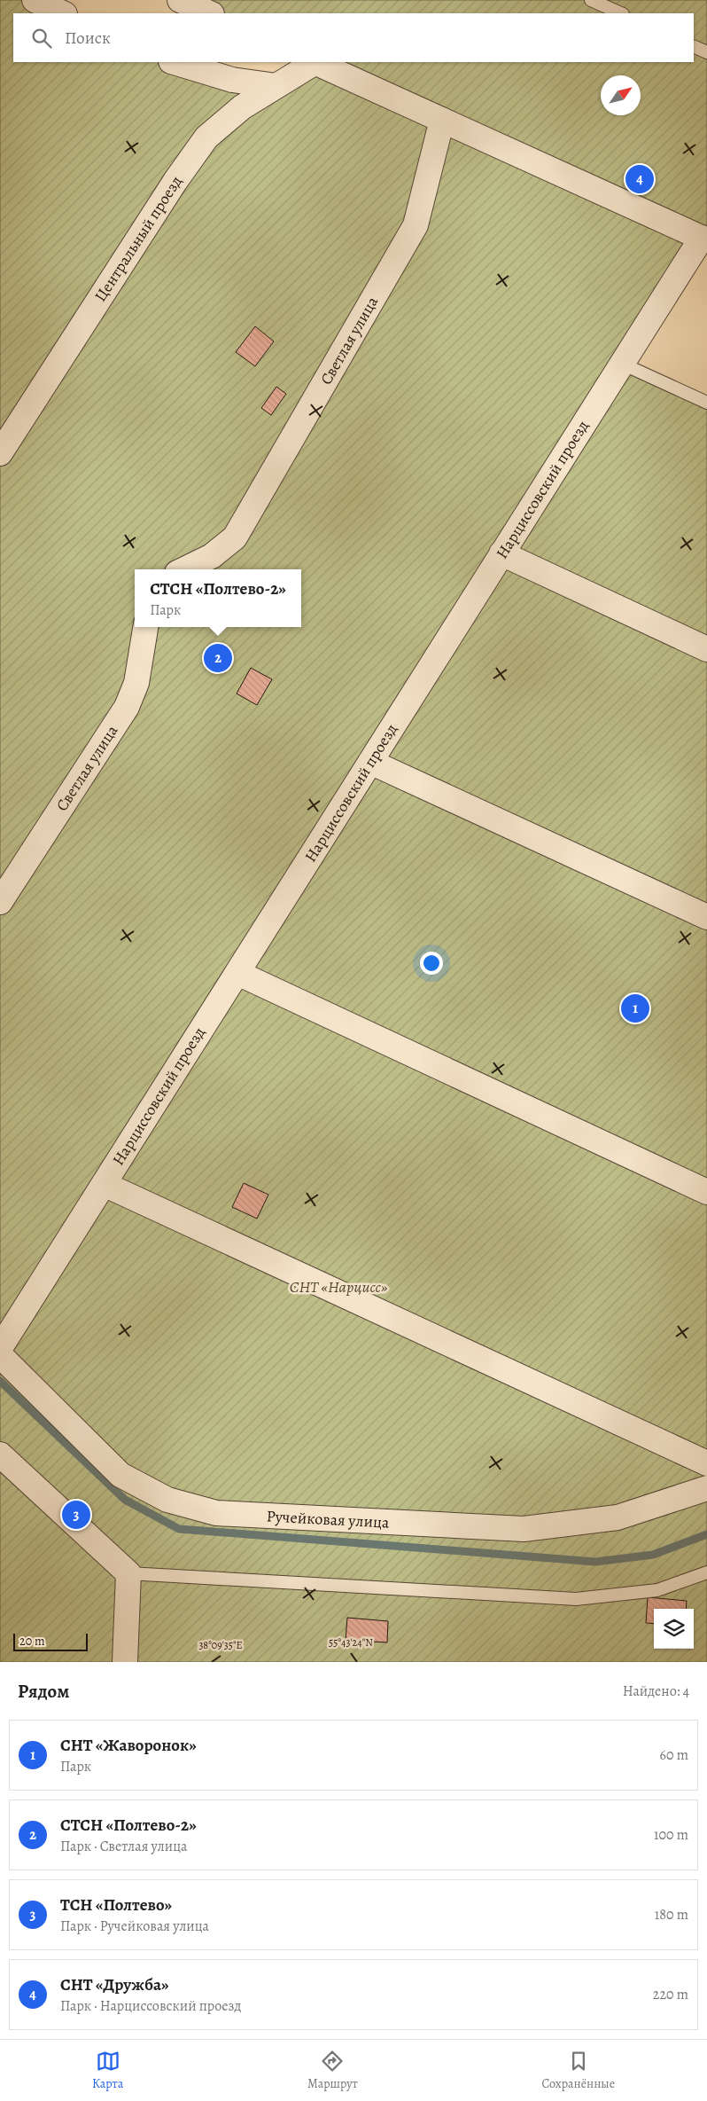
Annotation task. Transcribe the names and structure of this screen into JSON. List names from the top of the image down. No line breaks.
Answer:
{"streets":{"street":["Центральный проезд","Светлая улица","Нарциссовский проезд","Ручейковая улица"]},"parks":["СНТ «Нарцисс»"],"scale_bar":"20 m","north":"top right","page":{"search":"Поиск","pins":["4","2","1","3"],"popup":["СТСН «Полтево-2»","Парк"],"scale":"20 m","heading":["Рядом","Найдено: 4"],"list":[{"mark":"1","name":"СНТ «Жаворонок»","note":"Парк","value":"60 m"},{"mark":"2","name":"СТСН «Полтево-2»","note":"Парк · Светлая улица","value":"100 m"},{"mark":"3","name":"ТСН «Полтево»","note":"Парк · Ручейковая улица","value":"180 m"},{"mark":"4","name":"СНТ «Дружба»","note":"Парк · Нарциссовский проезд","value":"220 m"}],"nav":["Карта","Маршрут","Сохранённые"]},"coordinates":["55°43'24\"N","38°09'35\"E"]}
